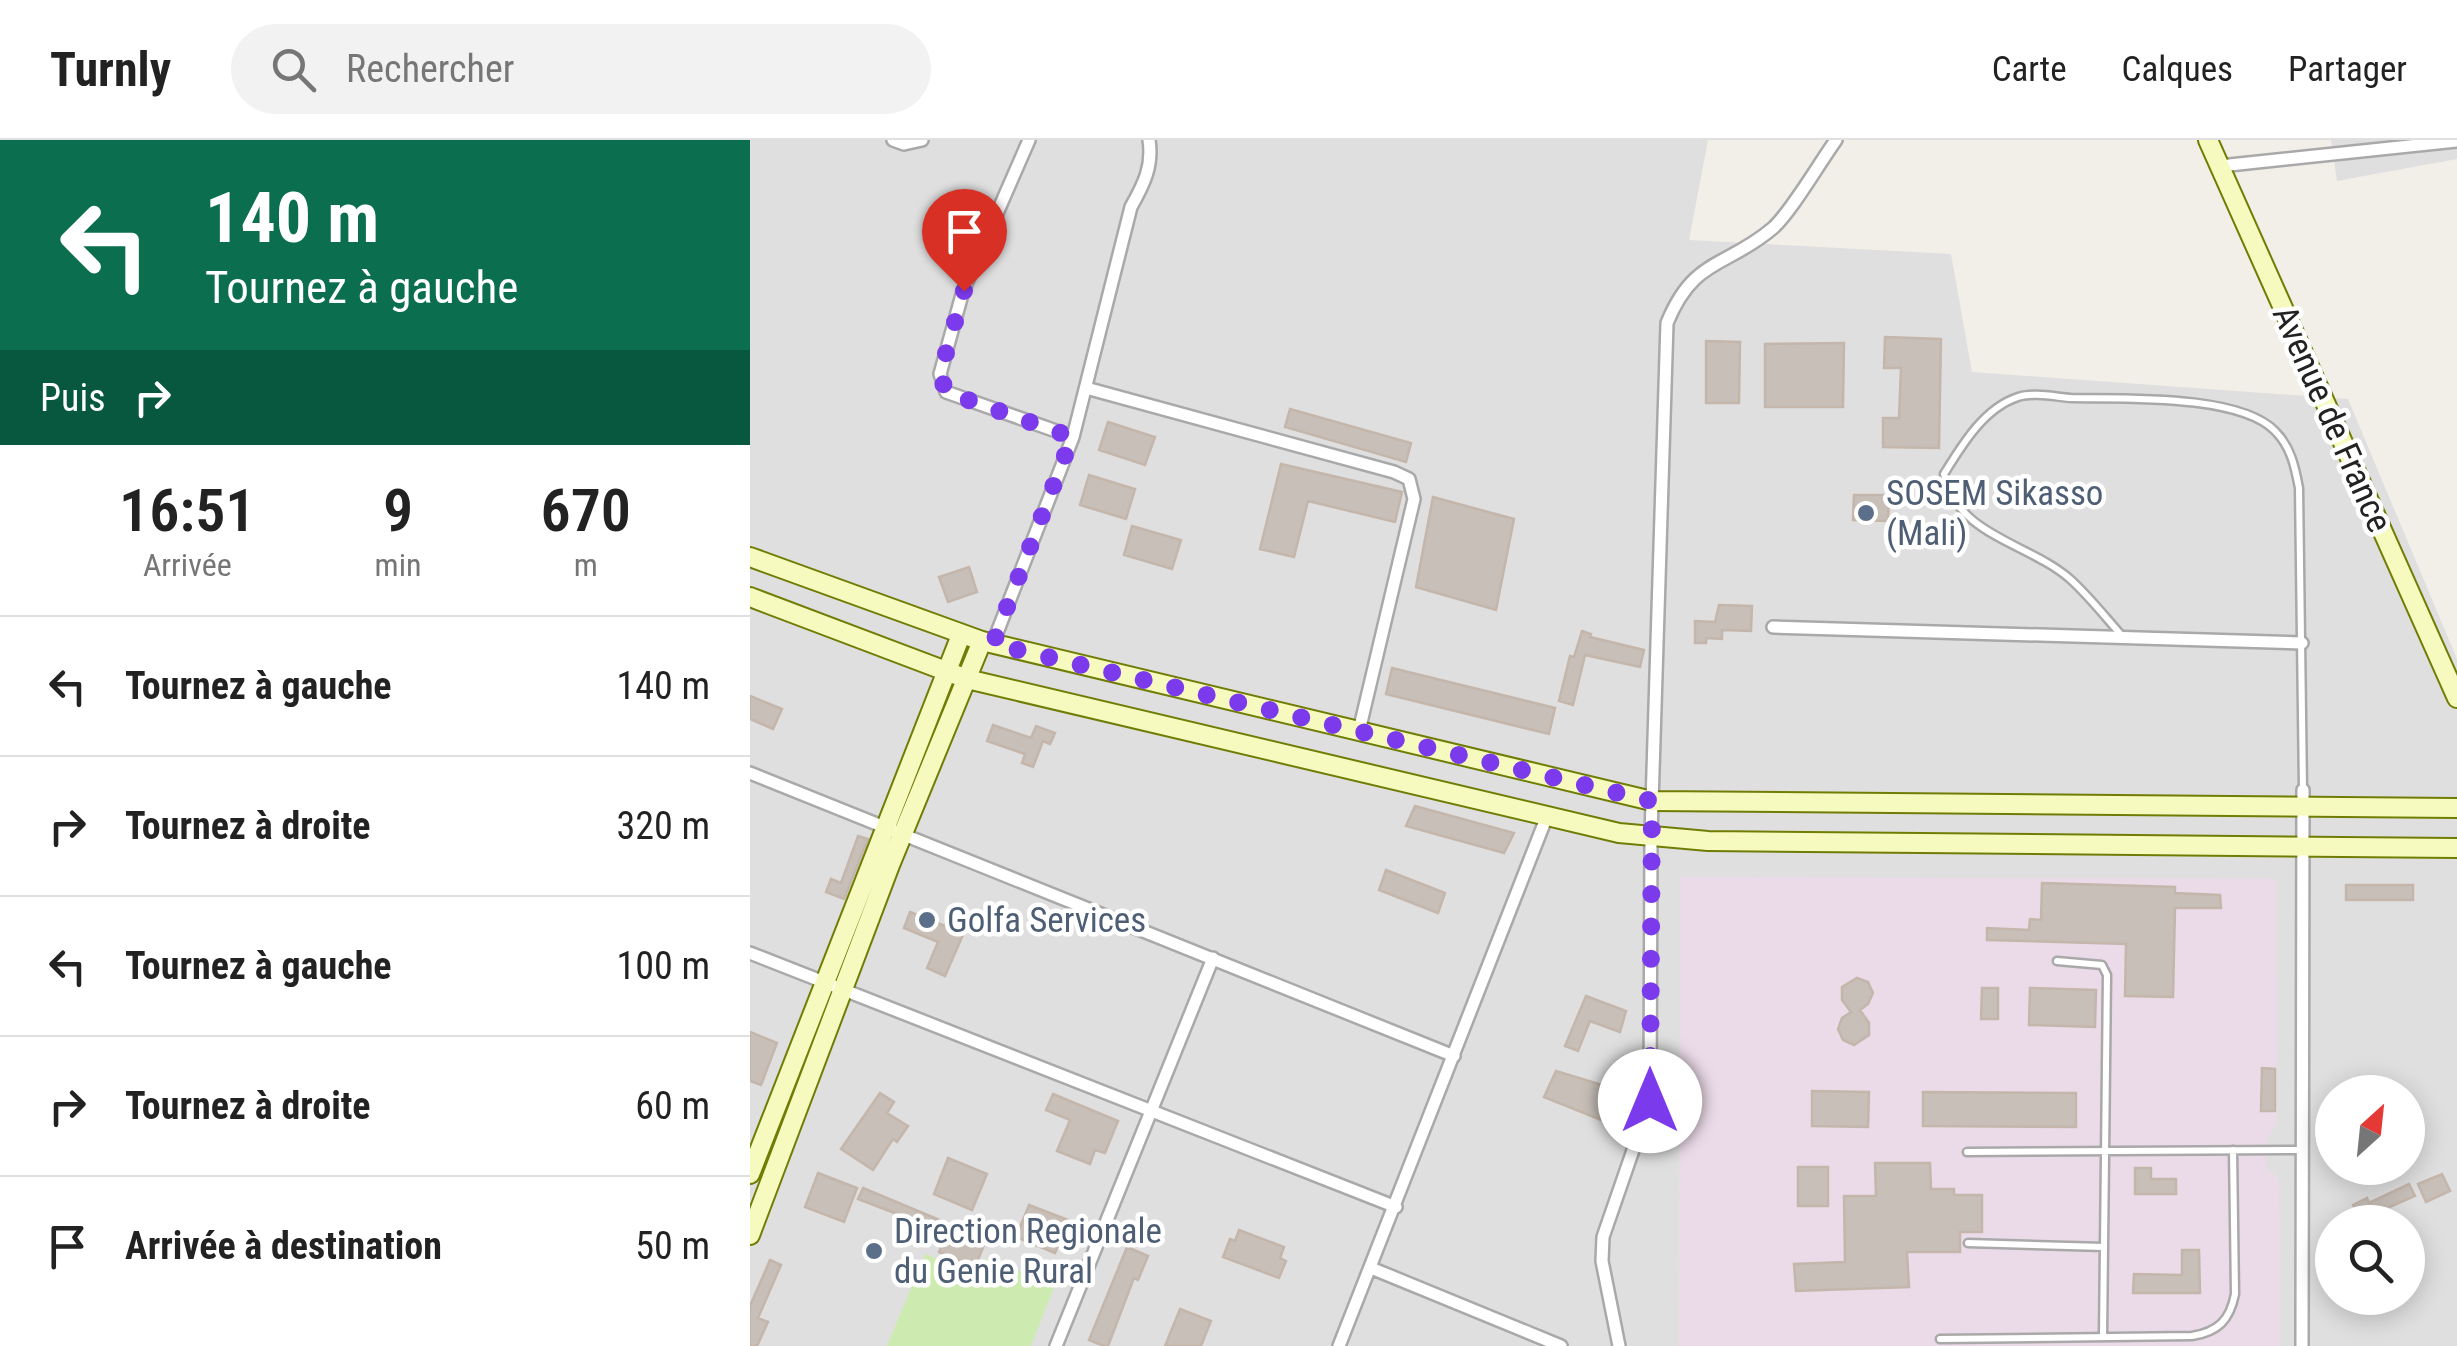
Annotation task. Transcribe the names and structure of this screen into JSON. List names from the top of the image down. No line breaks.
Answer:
{"streets":{"street":["Avenue de France"]},"places":["SOSEM Sikasso (Mali)","Golfa Services","Direction Regionale du Genie Rural"],"north":"top right","page":{"header":"Turnly","search":"Rechercher","nav":["Carte","Calques","Partager"],"turn":["140 m","Tournez à gauche"],"then":"Puis","eta":["16:51","Arrivée","9","min","670","m"],"list":[{"name":"Tournez à gauche","value":"140 m"},{"name":"Tournez à droite","value":"320 m"},{"name":"Tournez à gauche","value":"100 m"},{"name":"Tournez à droite","value":"60 m"},{"name":"Arrivée à destination","value":"50 m"}]}}
